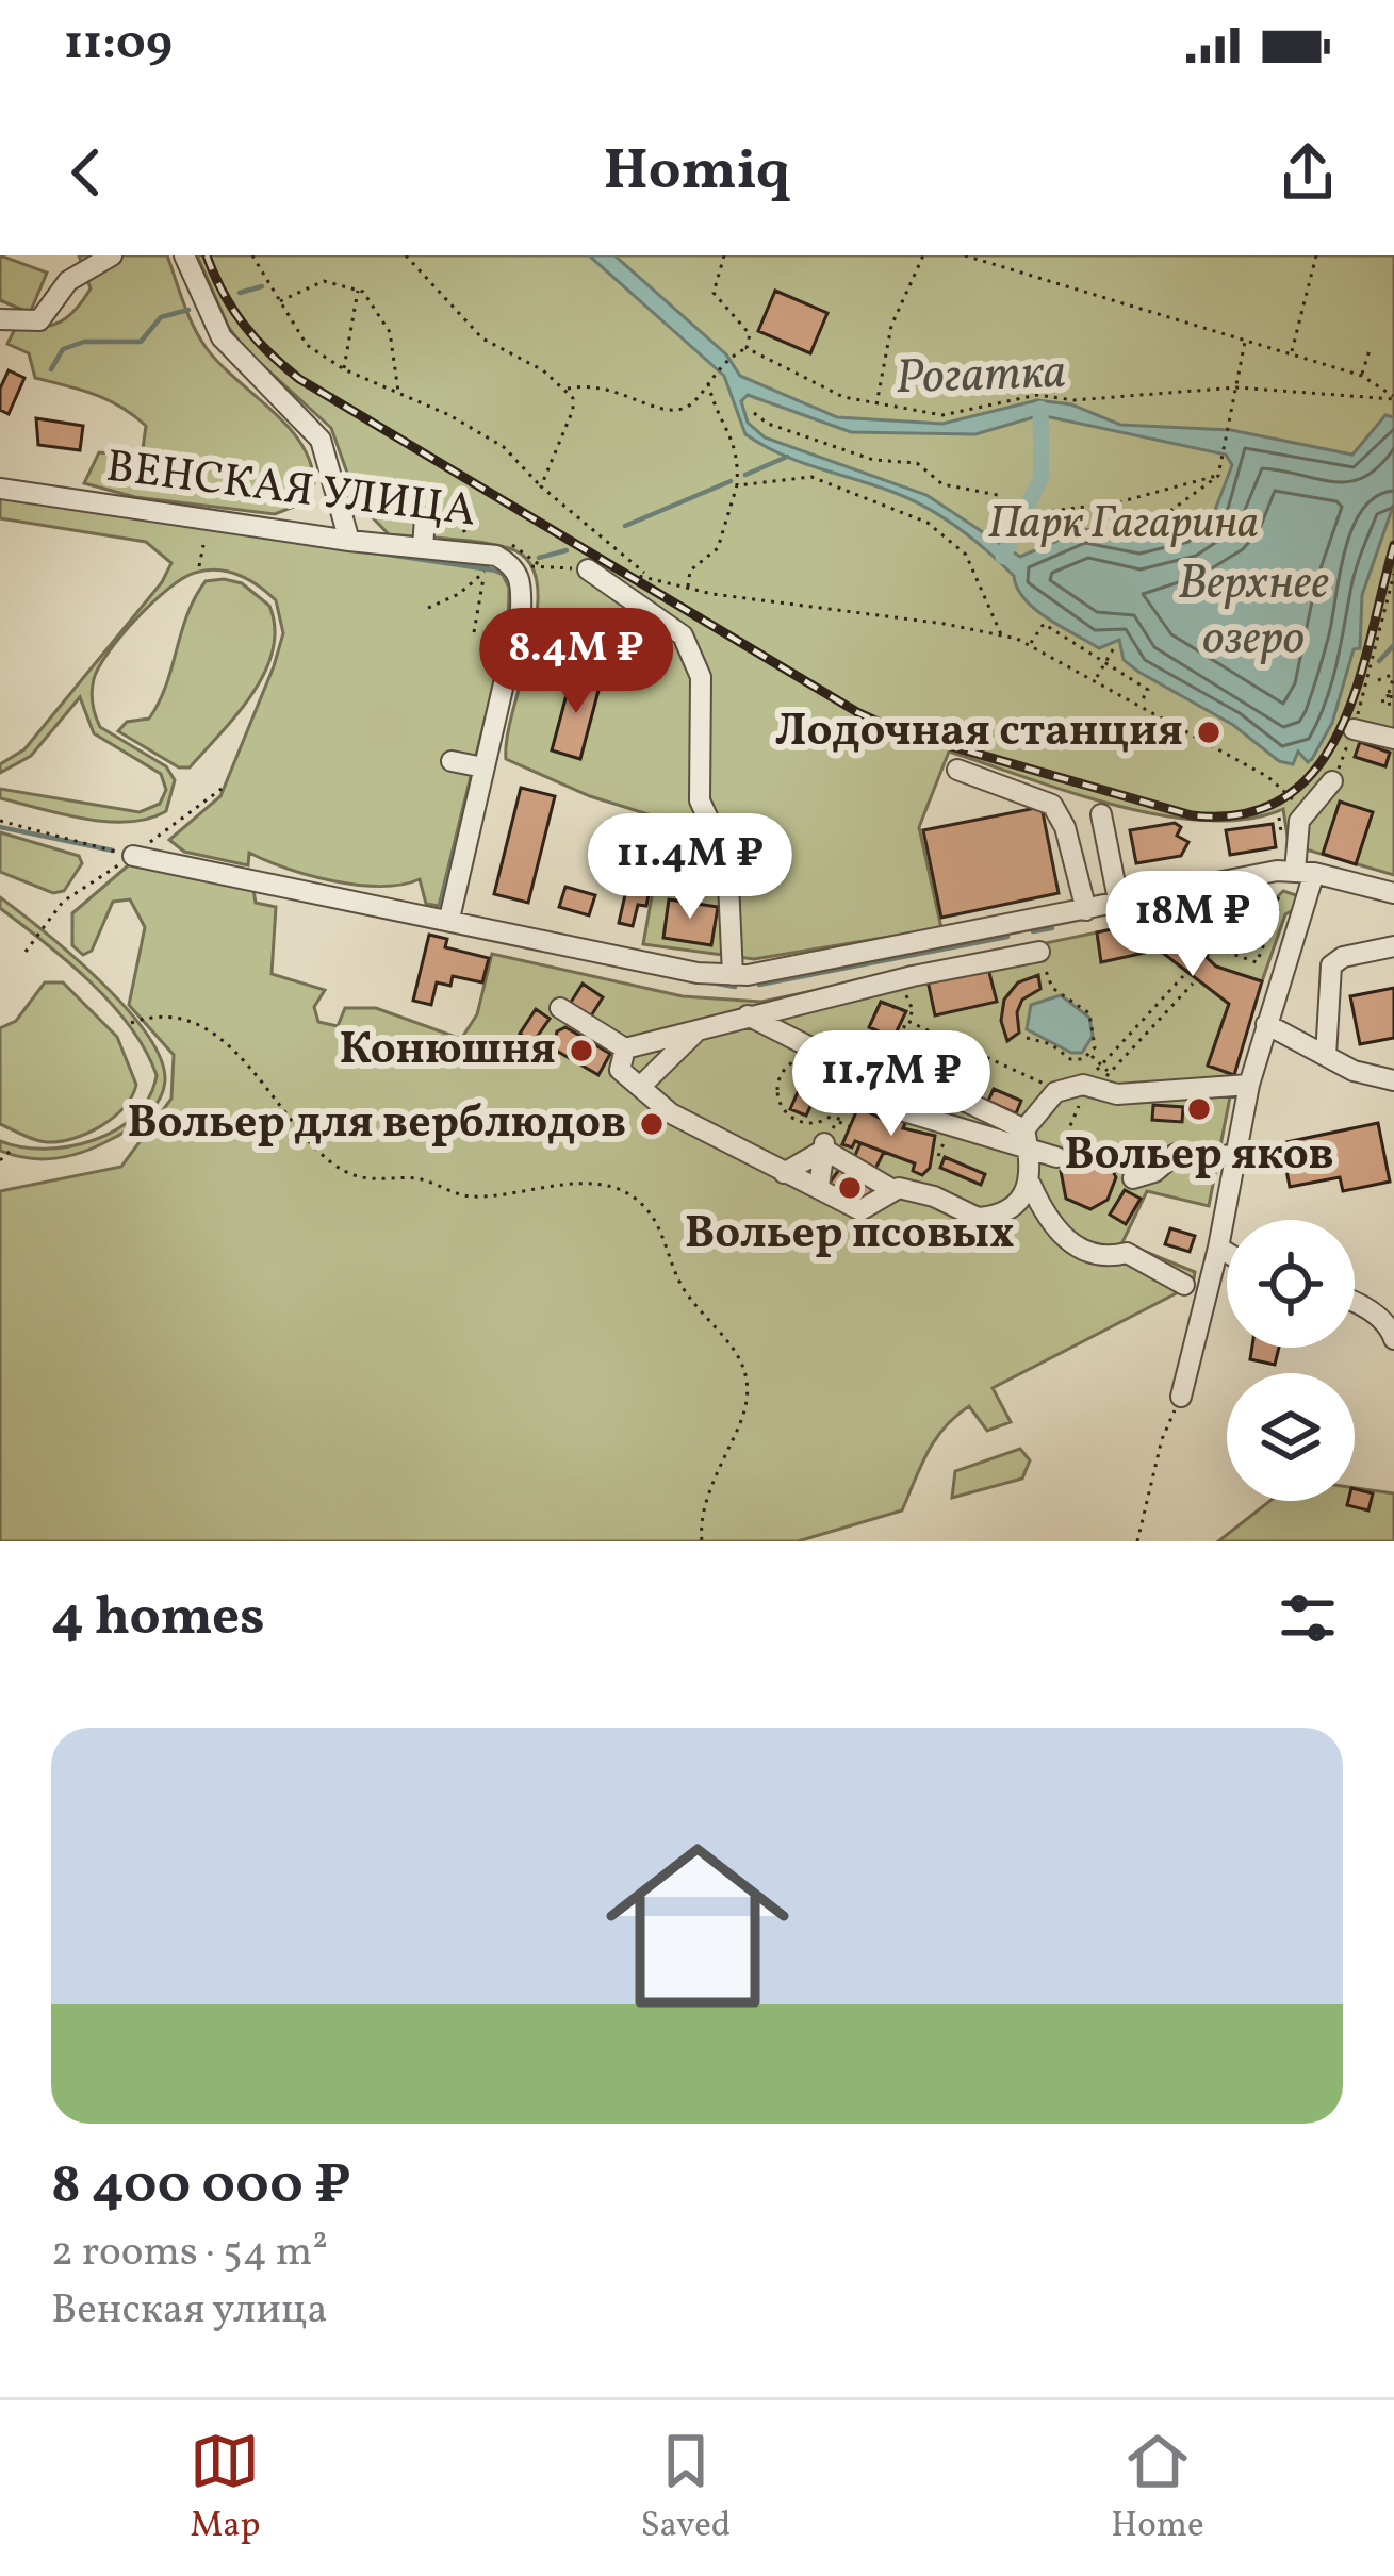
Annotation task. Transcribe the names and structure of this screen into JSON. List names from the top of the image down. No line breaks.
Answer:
{"streets":{"street":["ВЕНСКАЯ УЛИЦА"]},"water":["Рогатка","Верхнее озеро"],"parks":["Парк Гагарина"],"places":["Лодочная станция","Конюшня","Вольер яков","Вольер для верблюдов","Вольер псовых"],"page":{"status":"11:09","header":"Homiq","price":["8.4M ₽","11.4M ₽","18M ₽","11.7M ₽"],"heading":"4 homes","list":[{"name":"8 400 000 ₽","note":"2 rooms · 54 m² · Венская улица"}],"tabs":["Map","Saved","Home"]}}
